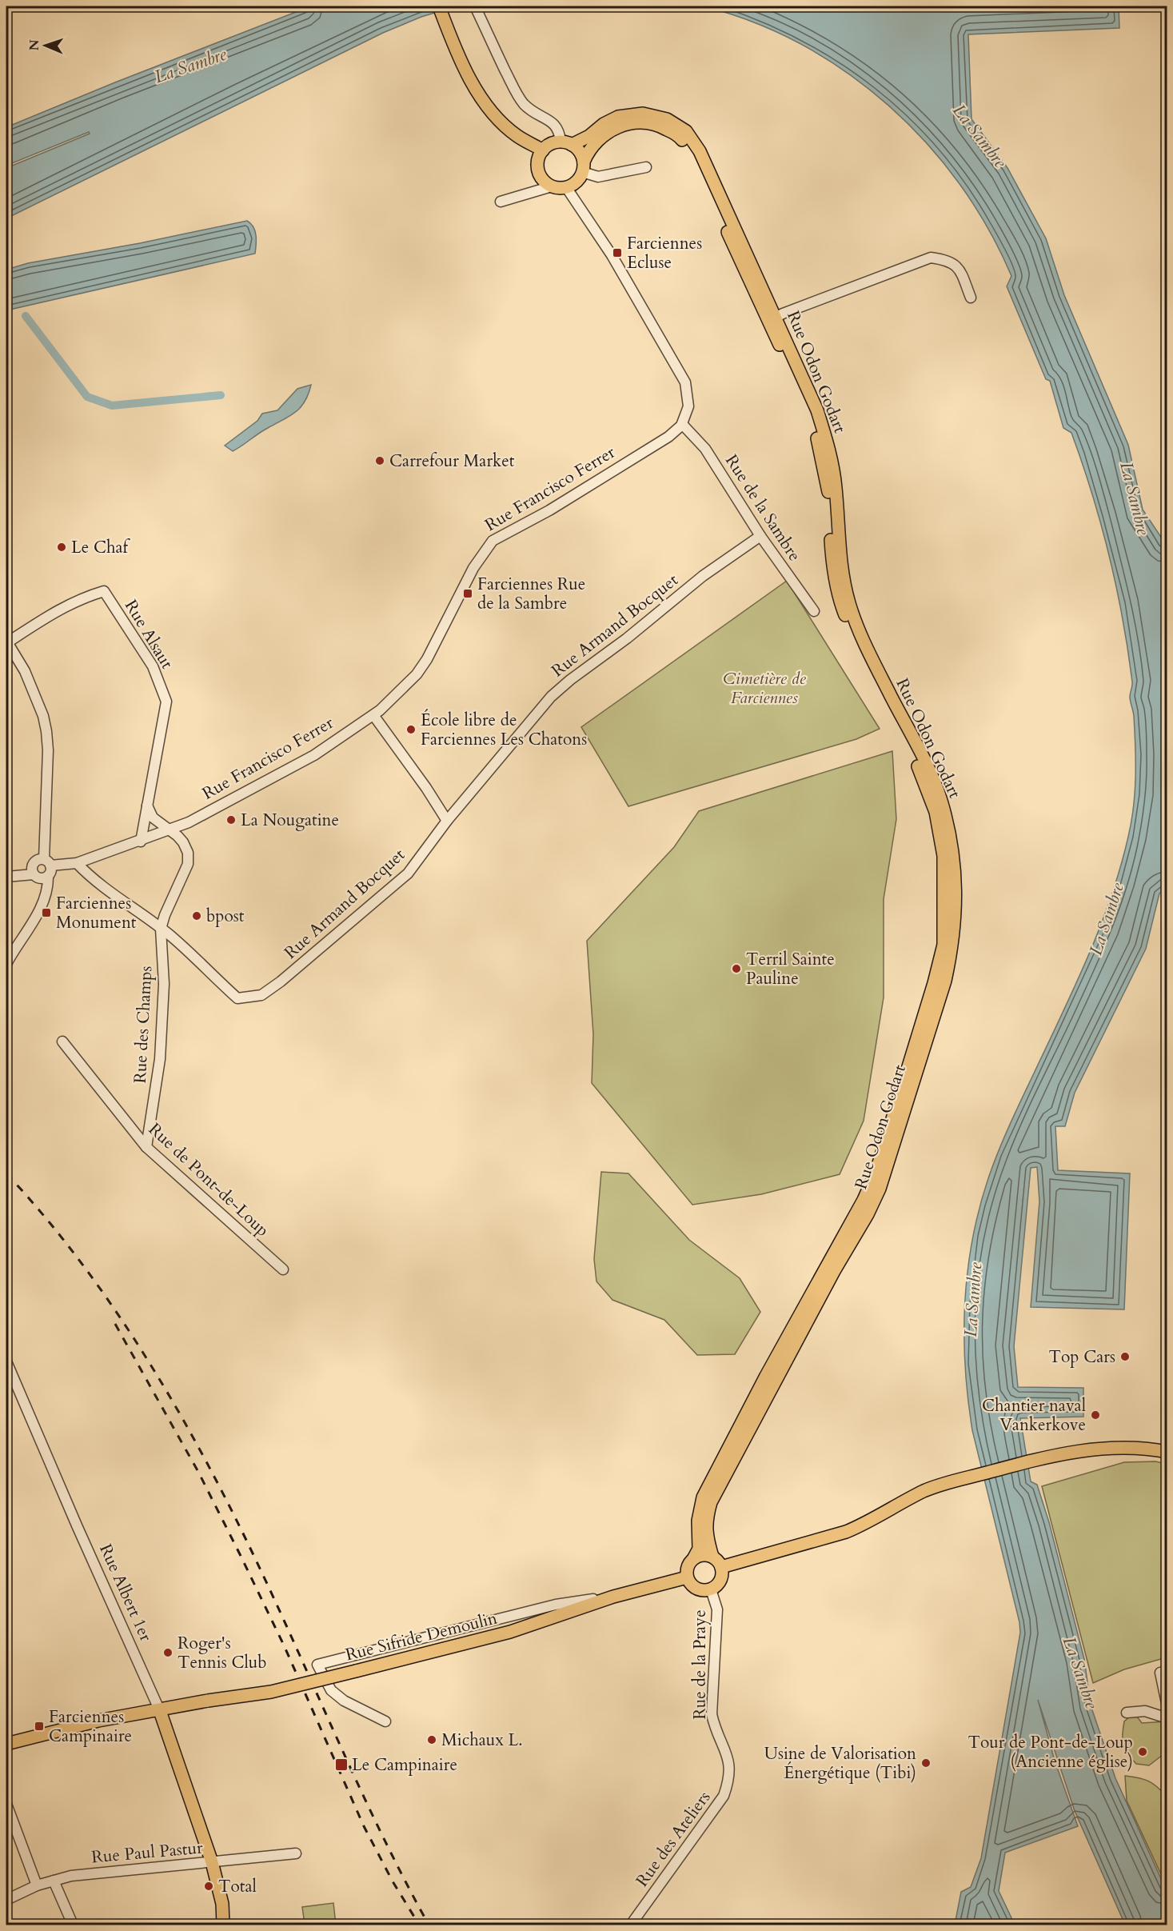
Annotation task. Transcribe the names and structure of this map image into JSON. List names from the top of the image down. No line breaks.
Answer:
{"streets":{"main road":["Rue Odon Godart","Rue Albert 1er","Rue Sifride Demoulin"],"street":["Rue Francisco Ferrer","Rue de la Sambre","Rue Armand Bocquet","Rue Alsaut","Rue des Champs","Rue de Pont-de-Loup","Rue de la Praye","Rue des Ateliers","Rue Paul Pastur"]},"crossings":[["Rue Odon Godart","Rue Sifride Demoulin"],["Rue Odon Godart","Rue de la Praye"],["Rue Francisco Ferrer","Rue de la Sambre"],["Rue Francisco Ferrer","Rue Armand Bocquet"],["Rue Francisco Ferrer","Rue Alsaut"],["Rue Francisco Ferrer","Rue des Champs"],["Rue de la Sambre","Rue Armand Bocquet"],["Rue Armand Bocquet","Rue des Champs"],["Rue des Champs","Rue de Pont-de-Loup"],["Rue Albert 1er","Rue Sifride Demoulin"],["Rue Albert 1er","Rue Paul Pastur"],["Rue Sifride Demoulin","Rue de la Praye"],["Rue de la Praye","Rue des Ateliers"]],"water":["La Sambre"],"parks":["Cimetière de Farciennes"],"places":{"transit":["Farciennes Ecluse","Farciennes Rue de la Sambre","Farciennes Monument","Farciennes Campinaire","Le Campinaire"],"other":["Carrefour Market","Le Chaf","École libre de Farciennes Les Chatons","La Nougatine","bpost","Terril Sainte Pauline","Top Cars","Chantier naval Vankerkove","Roger's Tennis Club","Michaux L.","Tour de Pont-de-Loup (Ancienne église)","Usine de Valorisation Énergétique (Tibi)","Total"]},"north":"left"}
